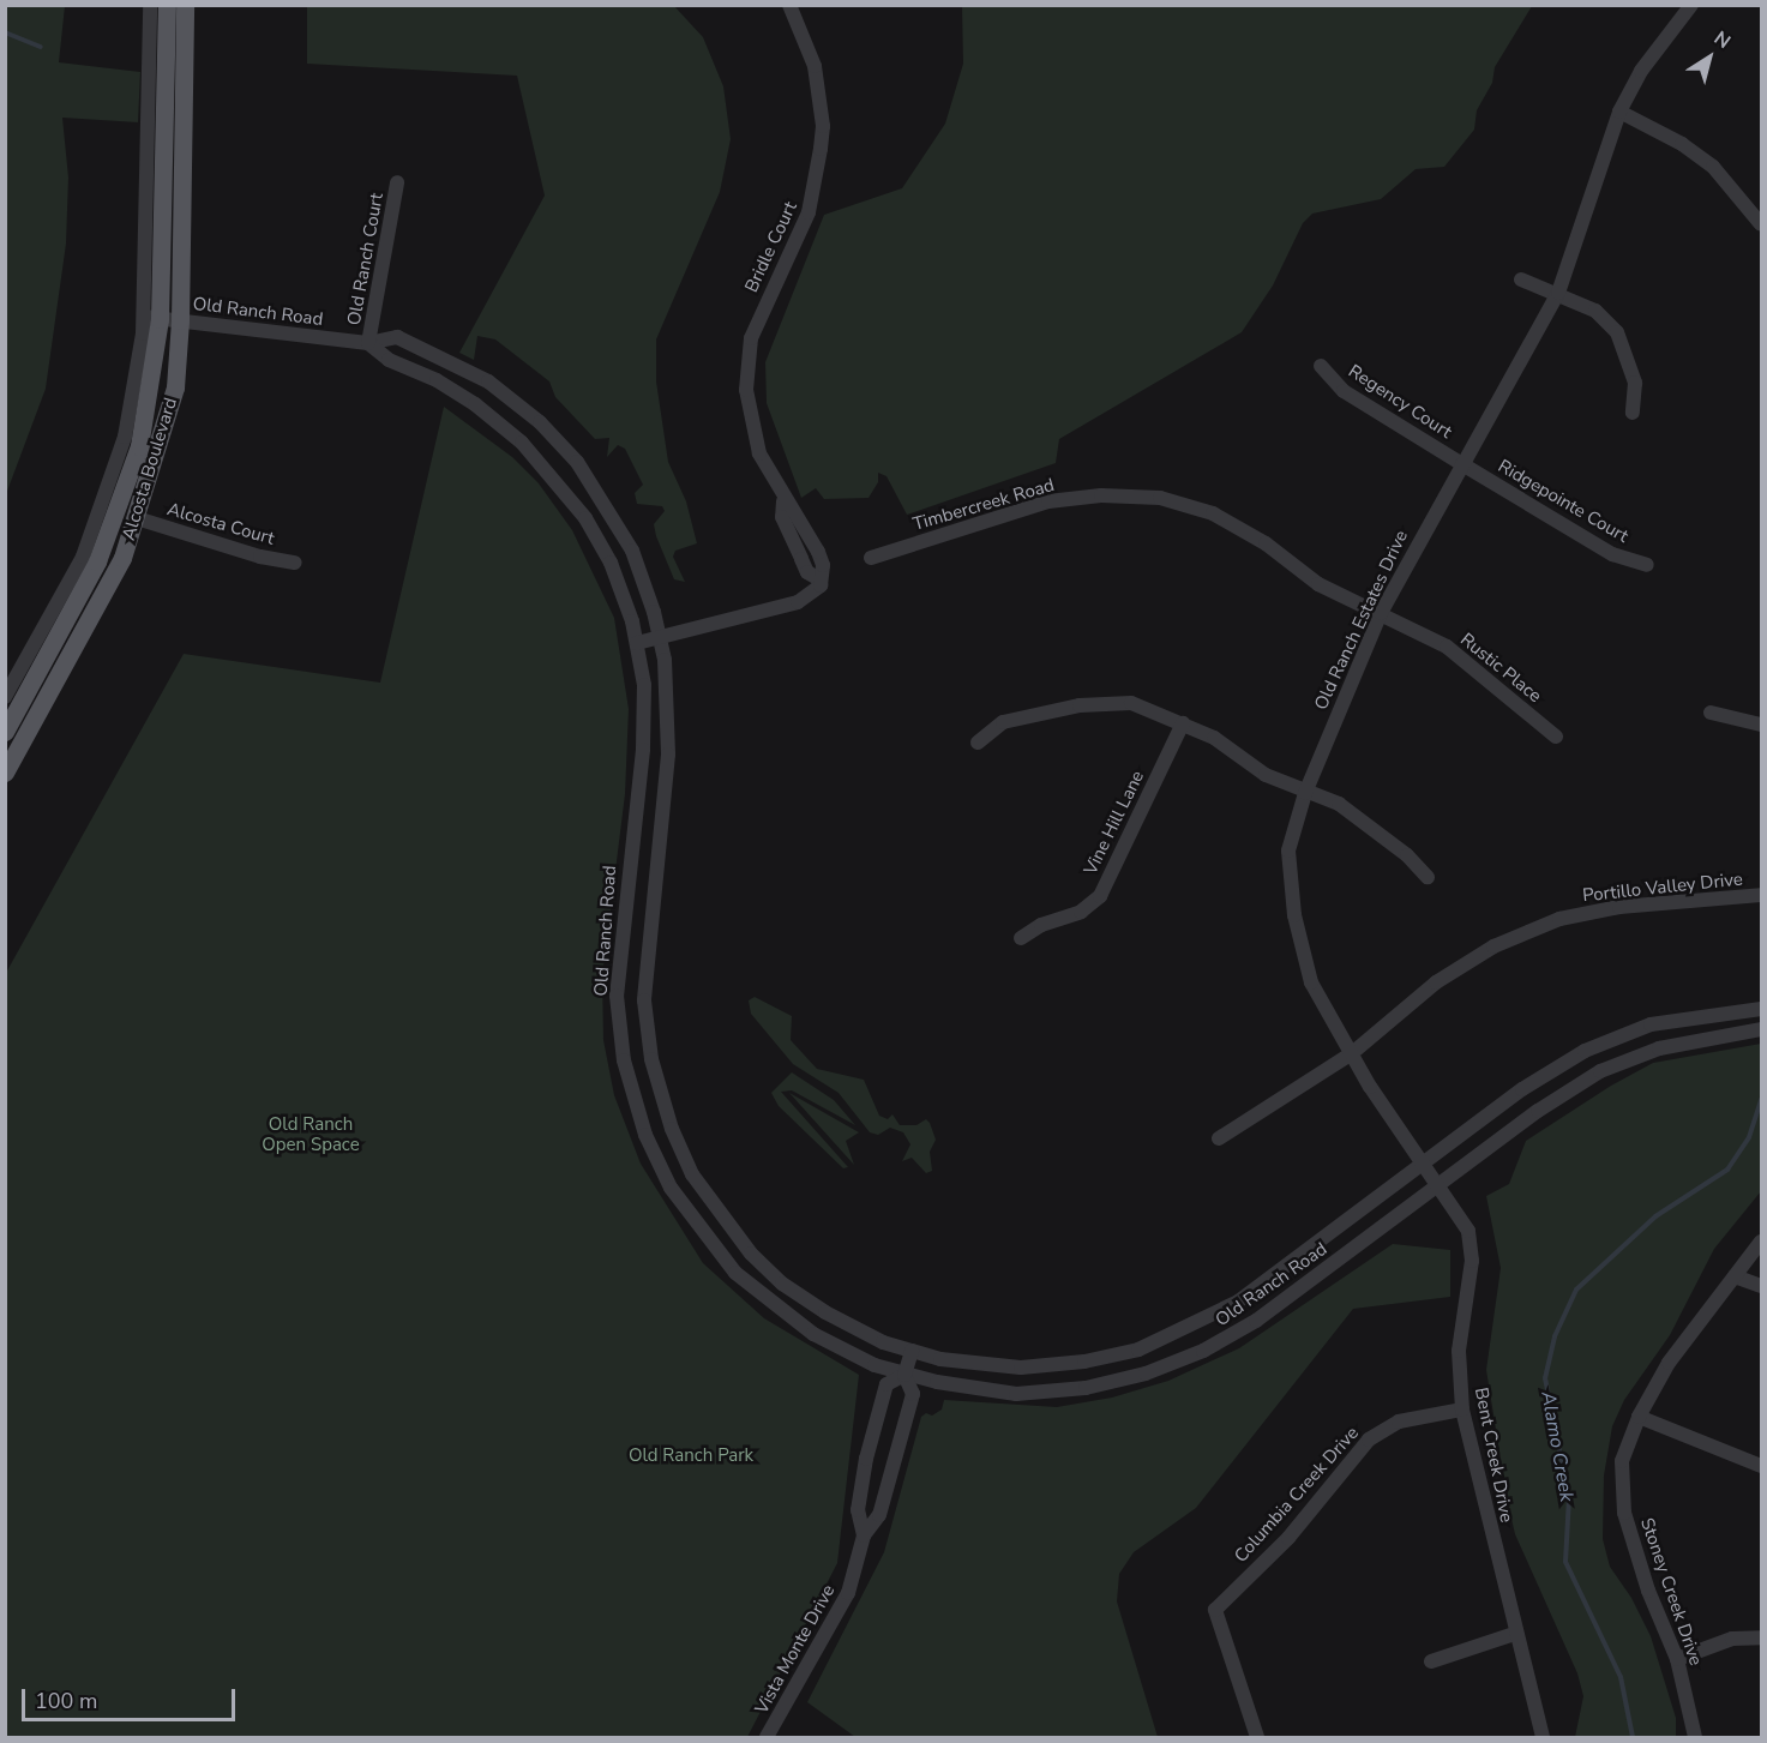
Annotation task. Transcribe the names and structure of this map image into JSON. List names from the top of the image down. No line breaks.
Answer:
{"streets":{"main road":["Alcosta Boulevard"],"street":["Bridle Court","Old Ranch Court","Old Ranch Road","Regency Court","Ridgepointe Court","Timbercreek Road","Alcosta Court","Old Ranch Estates Drive","Rustic Place","Vine Hill Lane","Portillo Valley Drive","Bent Creek Drive","Columbia Creek Drive","Stoney Creek Drive","Vista Monte Drive"]},"crossings":[["Bridle Court","Old Ranch Road"],["Old Ranch Court","Old Ranch Road"],["Old Ranch Road","Alcosta Boulevard"],["Old Ranch Road","Old Ranch Estates Drive"],["Old Ranch Road","Bent Creek Drive"],["Old Ranch Road","Vista Monte Drive"],["Regency Court","Ridgepointe Court"],["Regency Court","Old Ranch Estates Drive"],["Alcosta Boulevard","Alcosta Court"],["Ridgepointe Court","Old Ranch Estates Drive"],["Timbercreek Road","Old Ranch Estates Drive"],["Timbercreek Road","Rustic Place"],["Old Ranch Estates Drive","Rustic Place"],["Old Ranch Estates Drive","Portillo Valley Drive"],["Old Ranch Estates Drive","Bent Creek Drive"],["Bent Creek Drive","Columbia Creek Drive"]],"water":["Alamo Creek"],"parks":["Old Ranch Open Space","Old Ranch Park"],"scale_bar":"100 m","north":"top right"}
